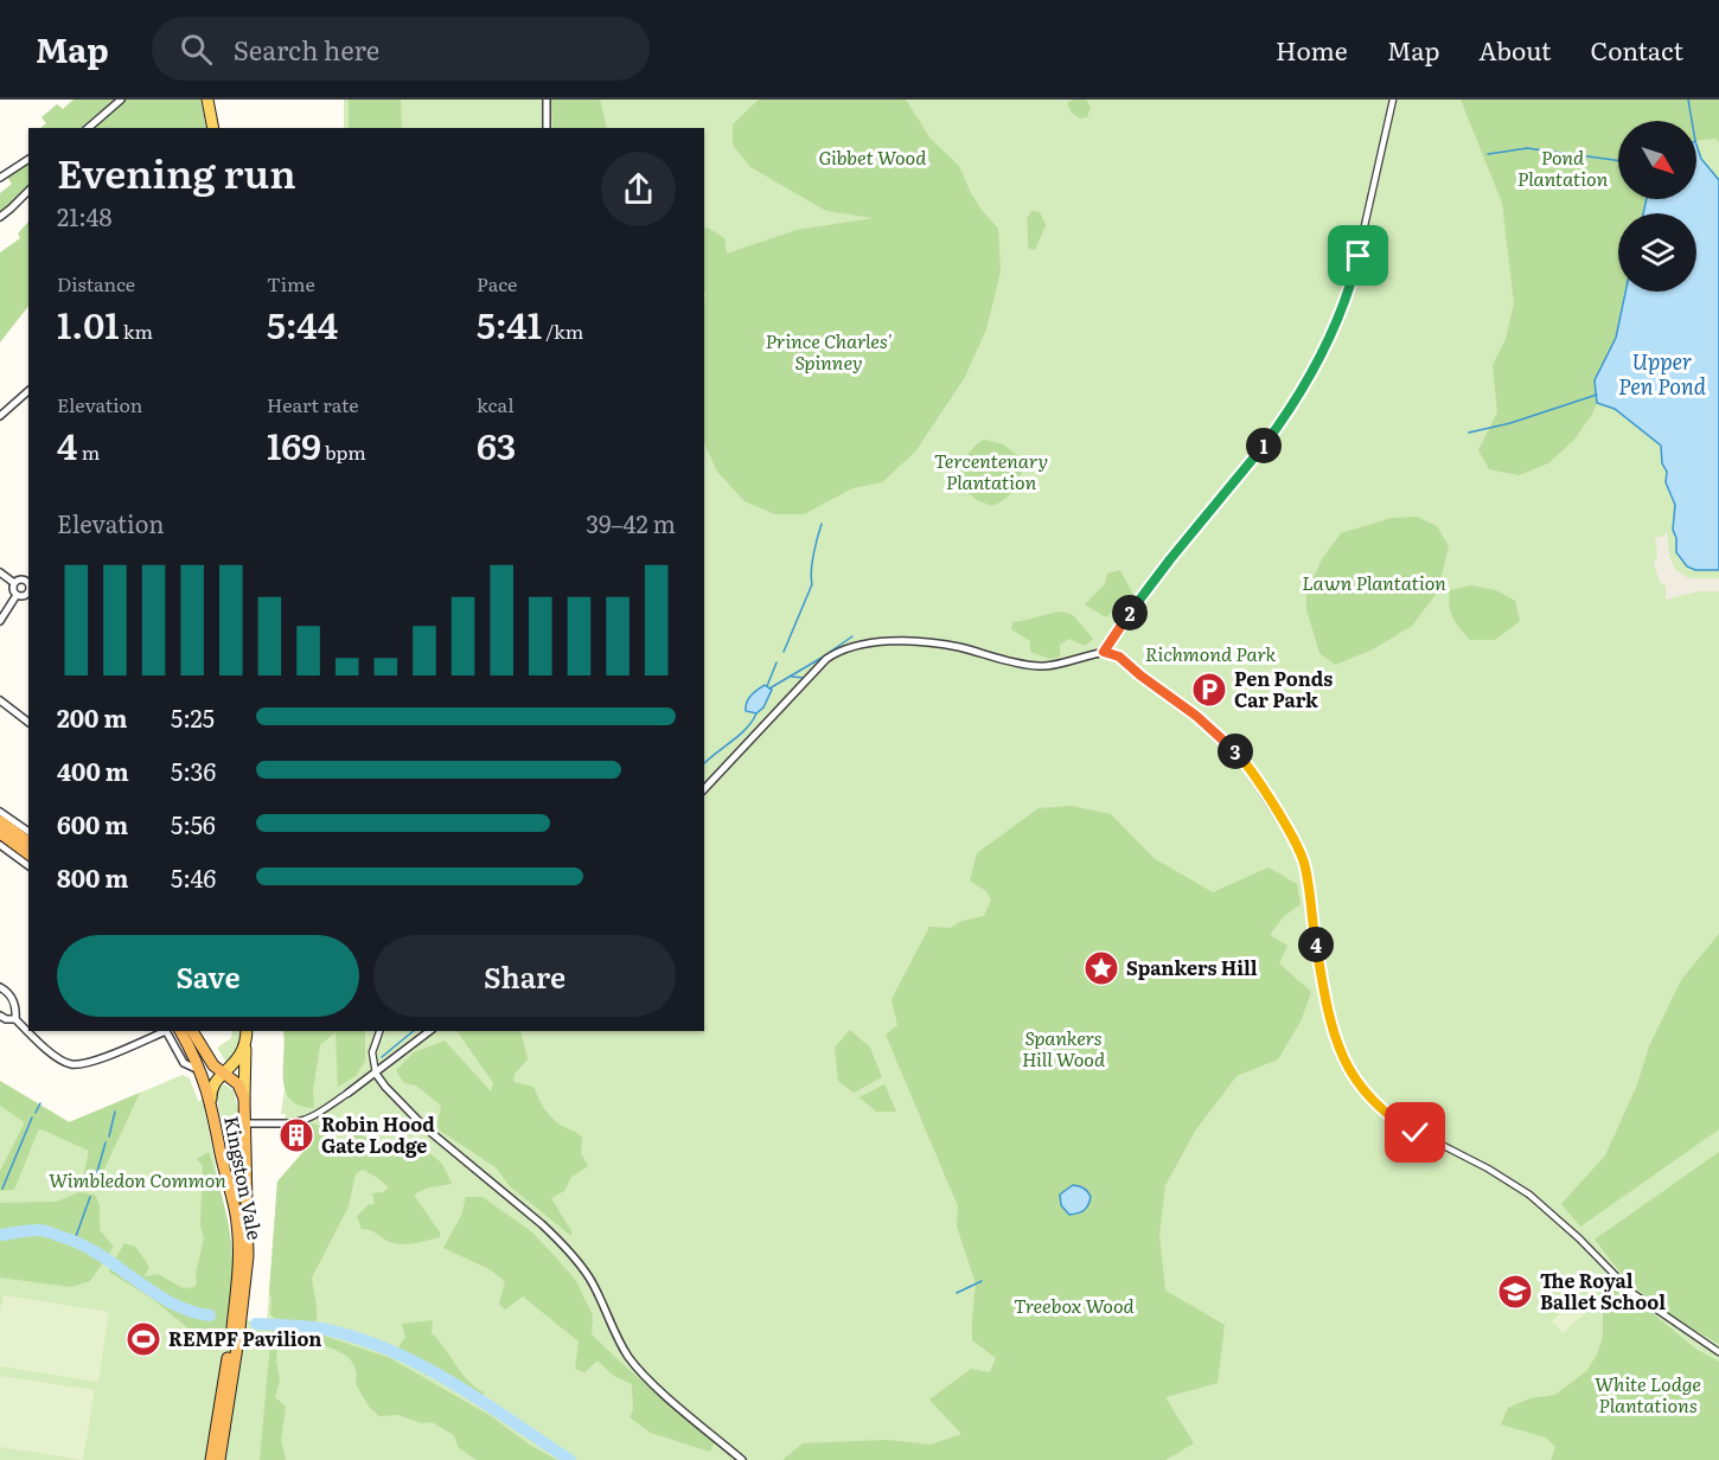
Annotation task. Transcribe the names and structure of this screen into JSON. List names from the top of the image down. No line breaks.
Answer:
{"streets":{"highway":["Kingston Vale"]},"water":["Upper Pen Pond"],"parks":["Gibbet Wood","Pond Plantation","Prince Charles' Spinney","Tercentenary Plantation","Lawn Plantation","Richmond Park","Spankers Hill Wood","Wimbledon Common","Treebox Wood","White Lodge Plantations"],"places":{"parking":["Pen Ponds Car Park"],"place":["Spankers Hill"],"building":["Robin Hood Gate Lodge"],"school or university":["The Royal Ballet School"],"sports":["REMPF Pavilion"]},"north":"bottom right","page":{"header":"Map","search":"Search here","nav":["Home","Map","About","Contact"],"heading":["Evening run","21:48"],"stats":[["Distance","1.01 km"],["Time","5:44"],["Pace","5:41 /km"],["Elevation","4 m"],["Heart rate","169 bpm"],["kcal","63"]],"pins":["1","2","3","4"],"chart":["Elevation","39–42 m"],"list":[{"name":"200 m","note":"5:25"},{"name":"400 m","note":"5:36"},{"name":"600 m","note":"5:56"},{"name":"800 m","note":"5:46"}],"buttons":["Save","Share"]}}
